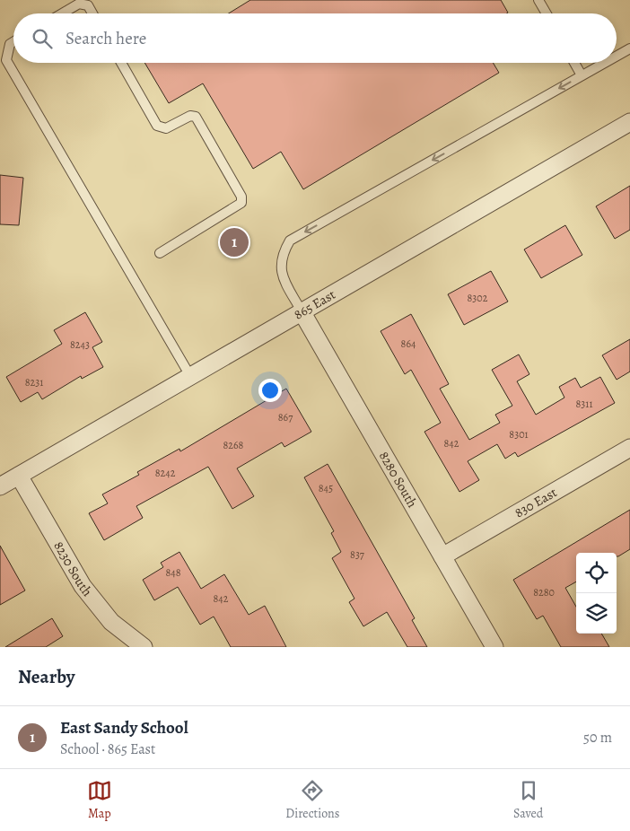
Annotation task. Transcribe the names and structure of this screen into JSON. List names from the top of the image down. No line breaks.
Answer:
{"streets":{"street":["865 East","8280 South","830 East","8230 South"]},"crossings":[["865 East","8280 South"],["865 East","8230 South"],["8280 South","830 East"]],"house_numbers":["8302","864","8243","8231","8311","867","8301","842","8268","8242","845","837","848","8280","842"],"page":{"search":"Search here","pins":"1","heading":"Nearby","list":[{"mark":"1","name":"East Sandy School","note":"School · 865 East","value":"50 m"}],"nav":["Map","Directions","Saved"]}}
